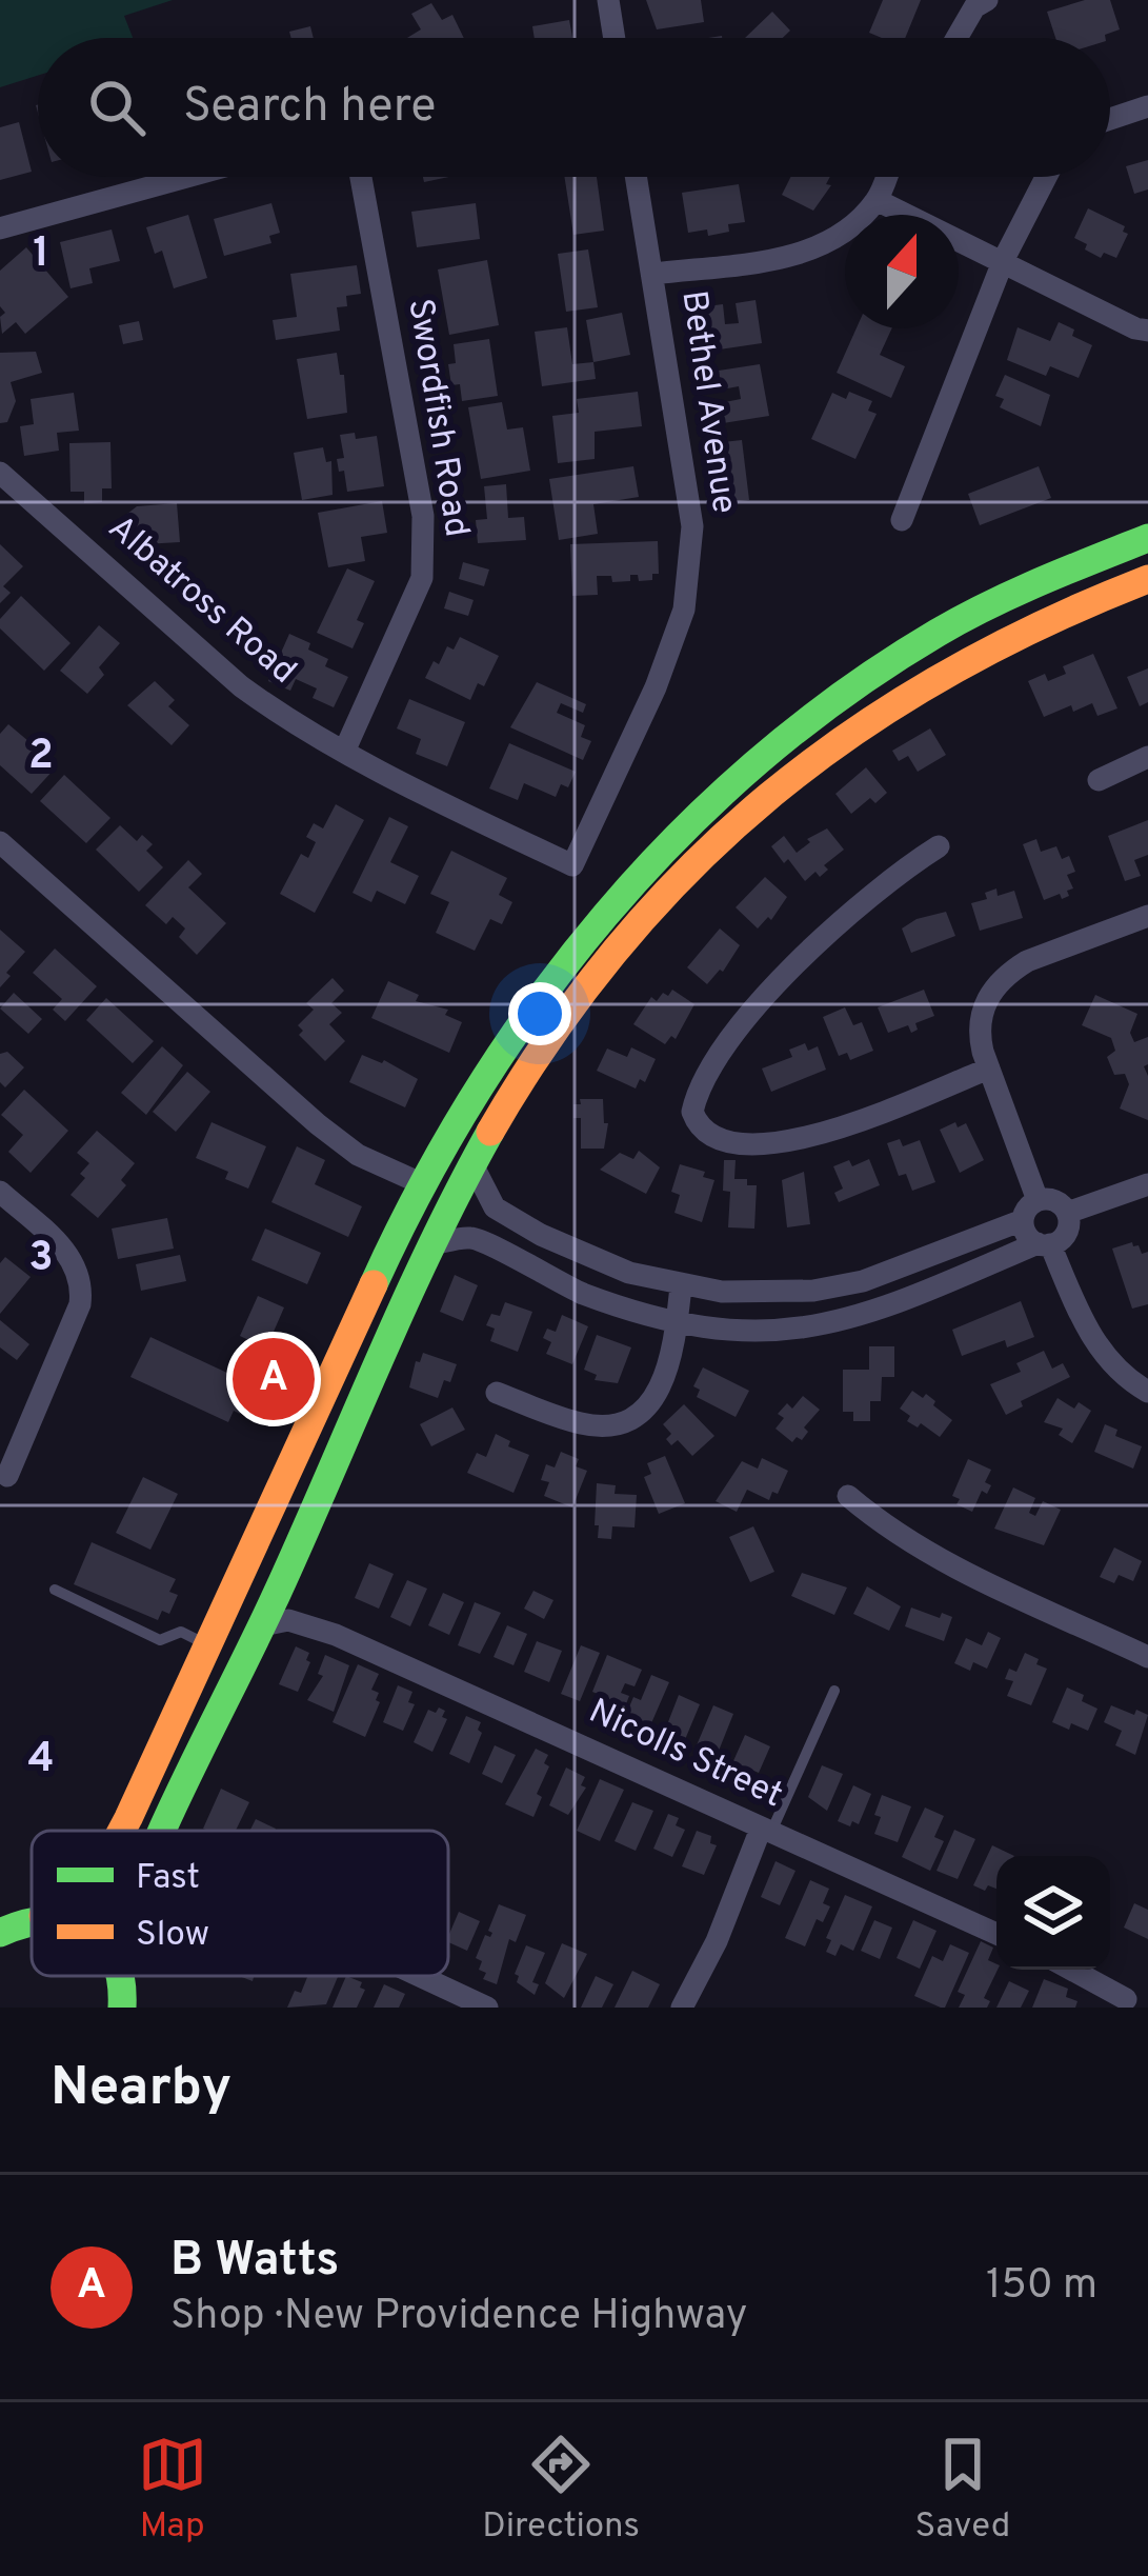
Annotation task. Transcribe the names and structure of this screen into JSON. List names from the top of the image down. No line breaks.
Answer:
{"streets":{"street":["Bethel Avenue","Swordfish Road","Albatross Road","Nicolls Street"]},"crossings":[["Bethel Avenue","Albatross Road"],["Swordfish Road","Albatross Road"]],"legend":["Fast","Slow"],"north":"top","page":{"search":"Search here","pins":"A","heading":"Nearby","list":[{"mark":"A","name":"B Watts","note":"Shop · New Providence Highway","value":"150 m"}],"nav":["Map","Directions","Saved"]},"grid":{"rows":["1","2","3","4"]}}
